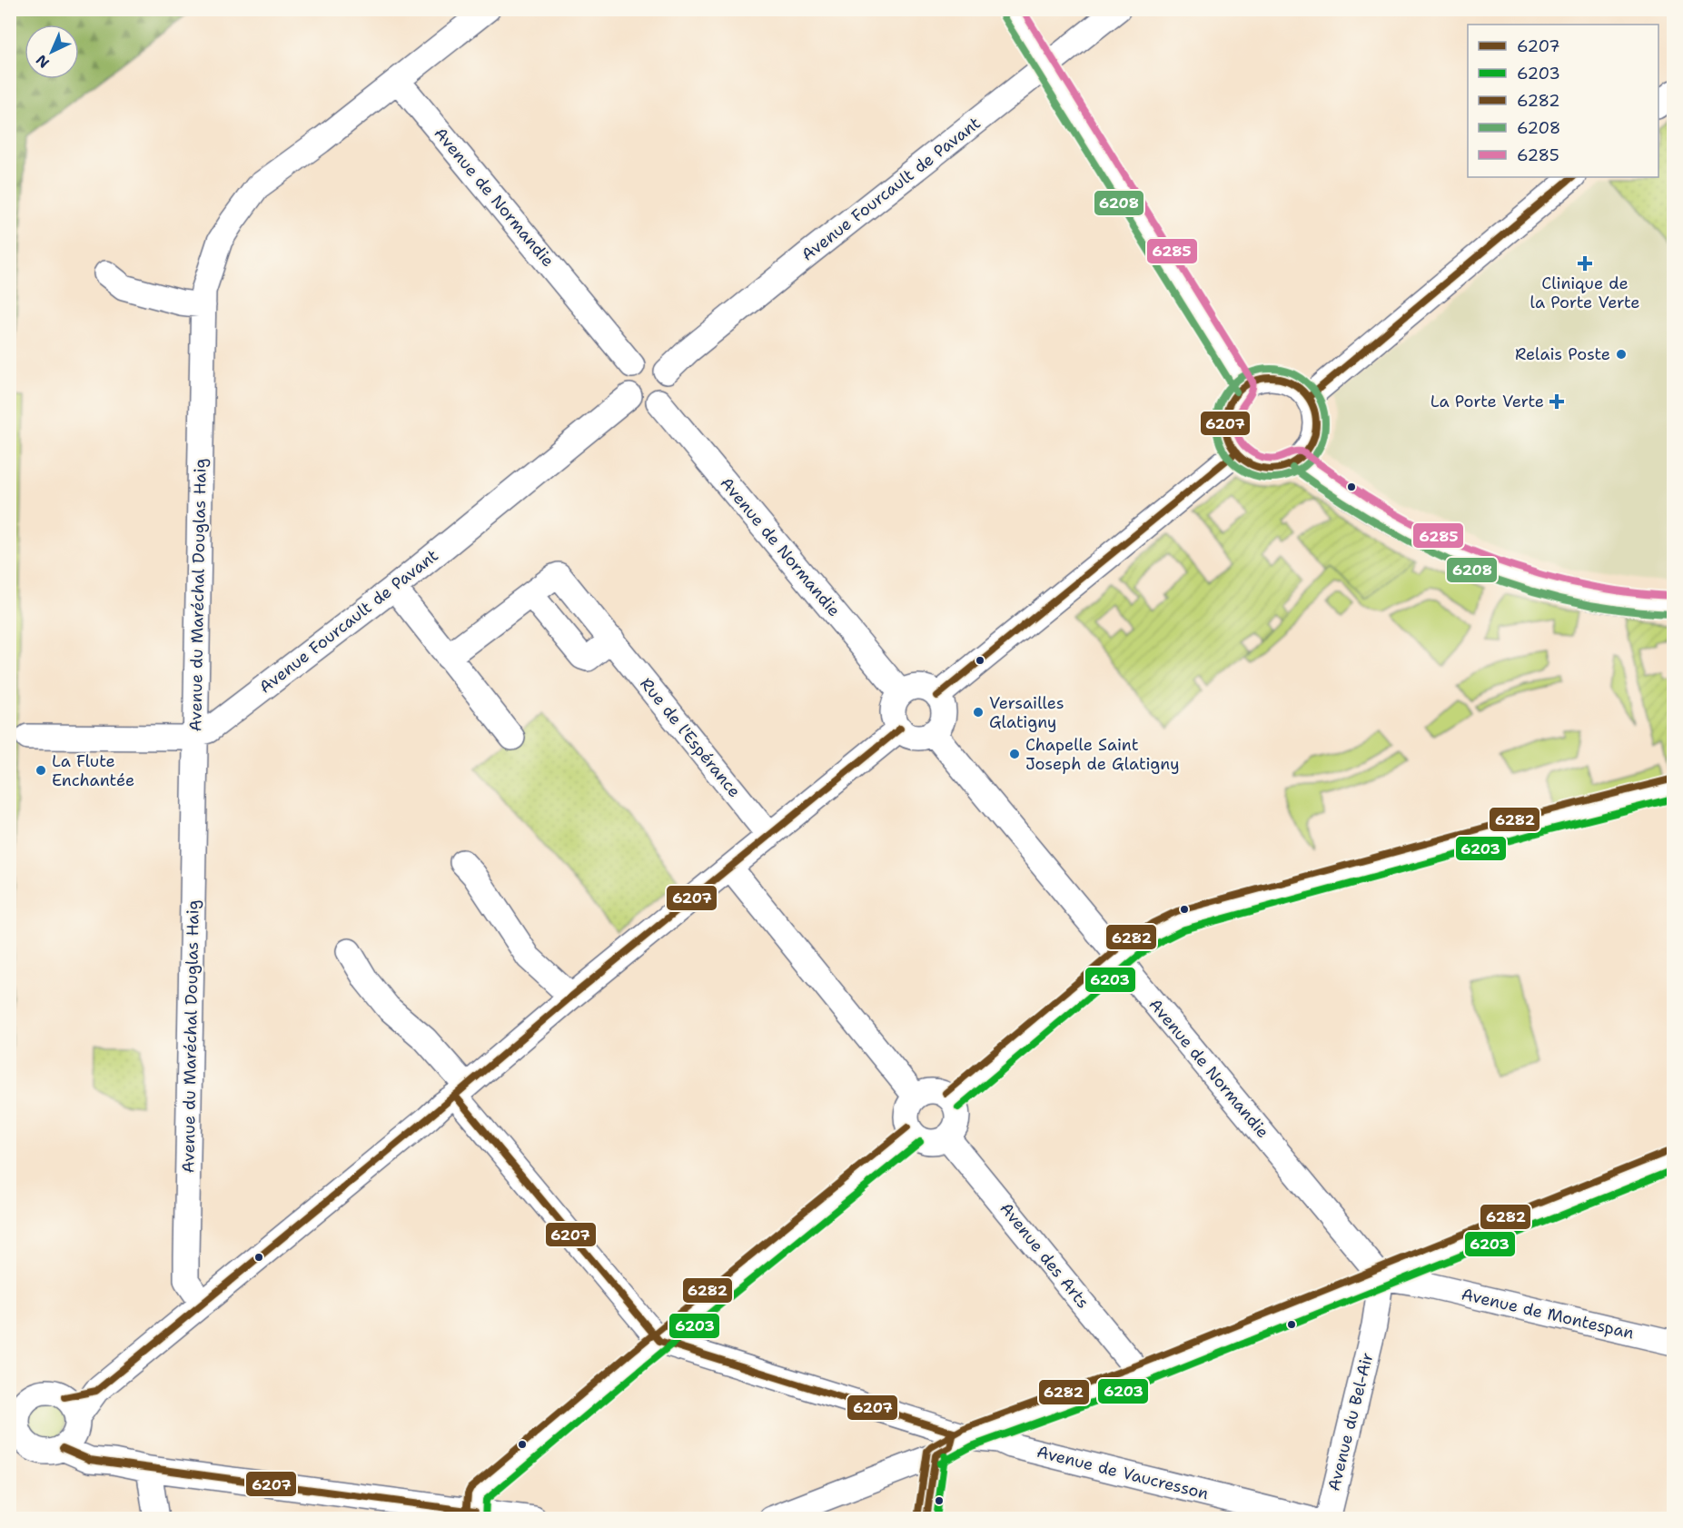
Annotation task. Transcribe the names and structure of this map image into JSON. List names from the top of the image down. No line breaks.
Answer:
{"streets":{"street":["Avenue Fourcault de Pavant","Avenue de Normandie","Avenue du Maréchal Douglas Haig","Rue de l'Espérance","Avenue des Arts","Avenue de Montespan","Avenue du Bel-Air","Avenue de Vaucresson"]},"crossings":[["Avenue Fourcault de Pavant","Avenue de Normandie"],["Avenue Fourcault de Pavant","Avenue du Maréchal Douglas Haig"],["Avenue de Normandie","Avenue du Maréchal Douglas Haig"],["Avenue de Normandie","Avenue de Montespan"],["Avenue de Normandie","Avenue du Bel-Air"],["Avenue de Montespan","Avenue du Bel-Air"]],"places":{"health":["Clinique de la Porte Verte","La Porte Verte"],"other":["Relais Poste","Versailles Glatigny","Chapelle Saint Joseph de Glatigny","La Flute Enchantée"]},"lines":["transit line 6285","transit line 6208","transit line 6207","transit line 6282","transit line 6203"],"legend":["6207","6203","6282","6208","6285"],"north":"bottom left"}
